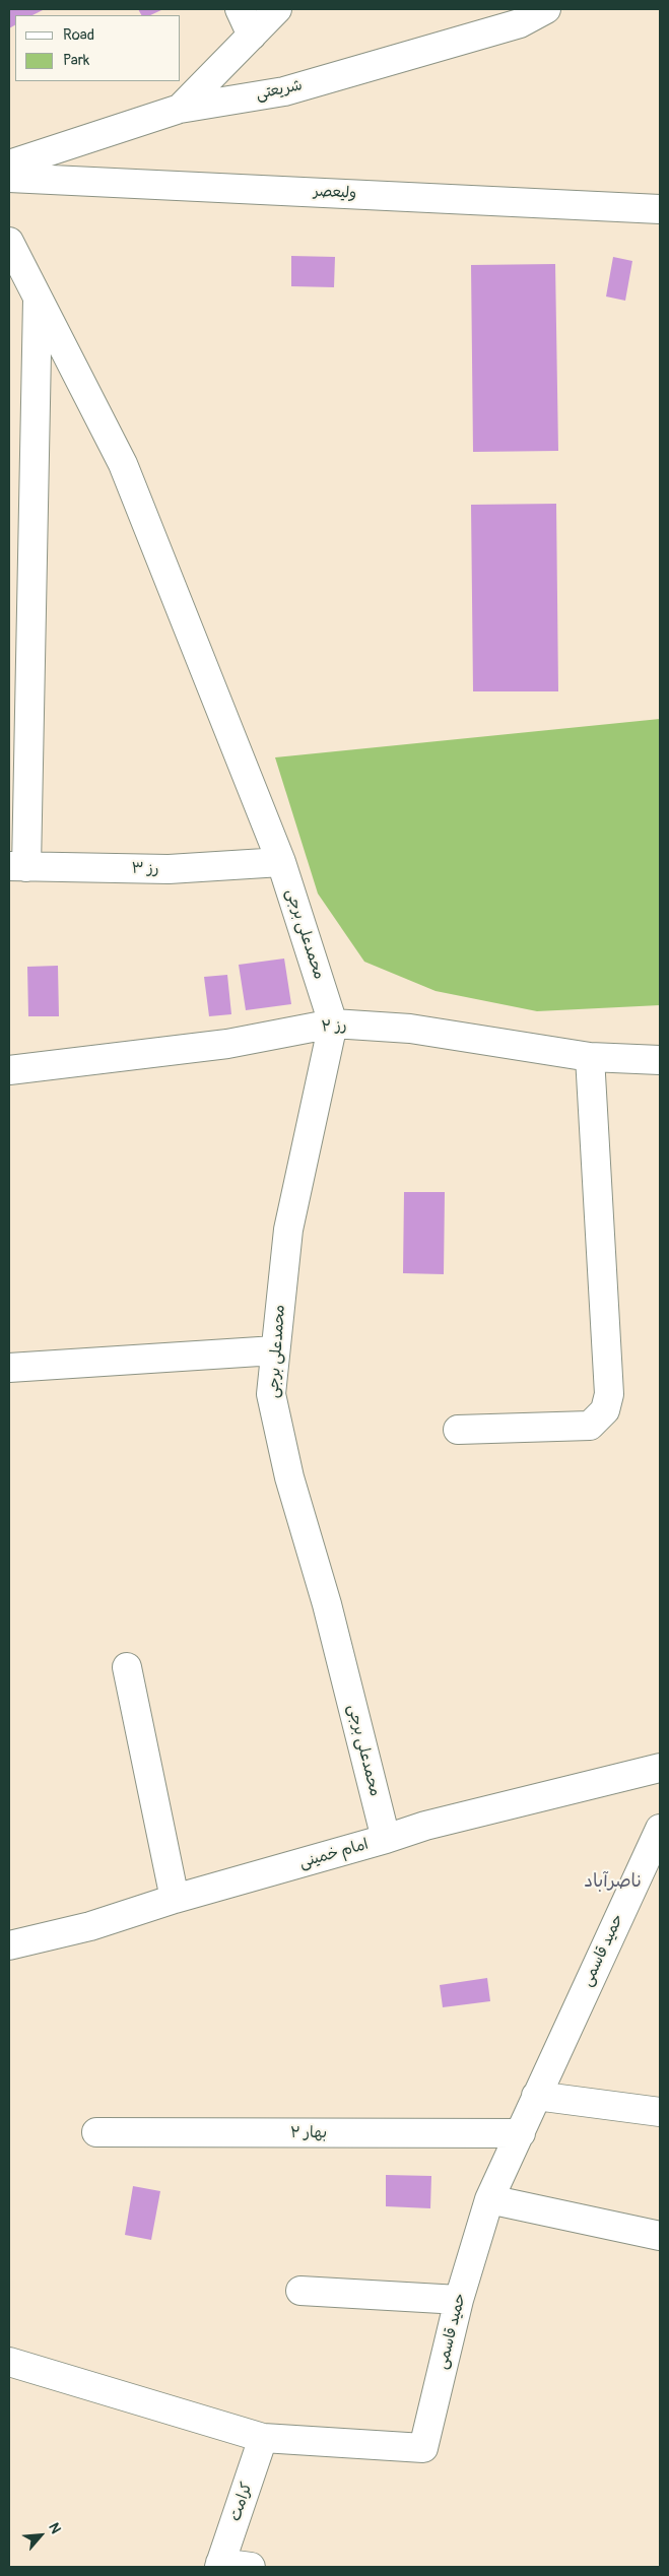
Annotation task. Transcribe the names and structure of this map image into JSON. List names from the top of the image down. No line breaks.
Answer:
{"streets":{"street":["شریعتی","ولیعصر","رز ۳","محمدعلی برجی","رز ۲","امام خمینی","حمید قاسمی","بهار ۲","کرامت"]},"crossings":[["رز ۳","محمدعلی برجی"],["محمدعلی برجی","رز ۲"],["محمدعلی برجی","امام خمینی"],["حمید قاسمی","بهار ۲"],["حمید قاسمی","کرامت"]],"districts":["ناصرآباد"],"legend":["Road","Park"],"north":"top right"}
